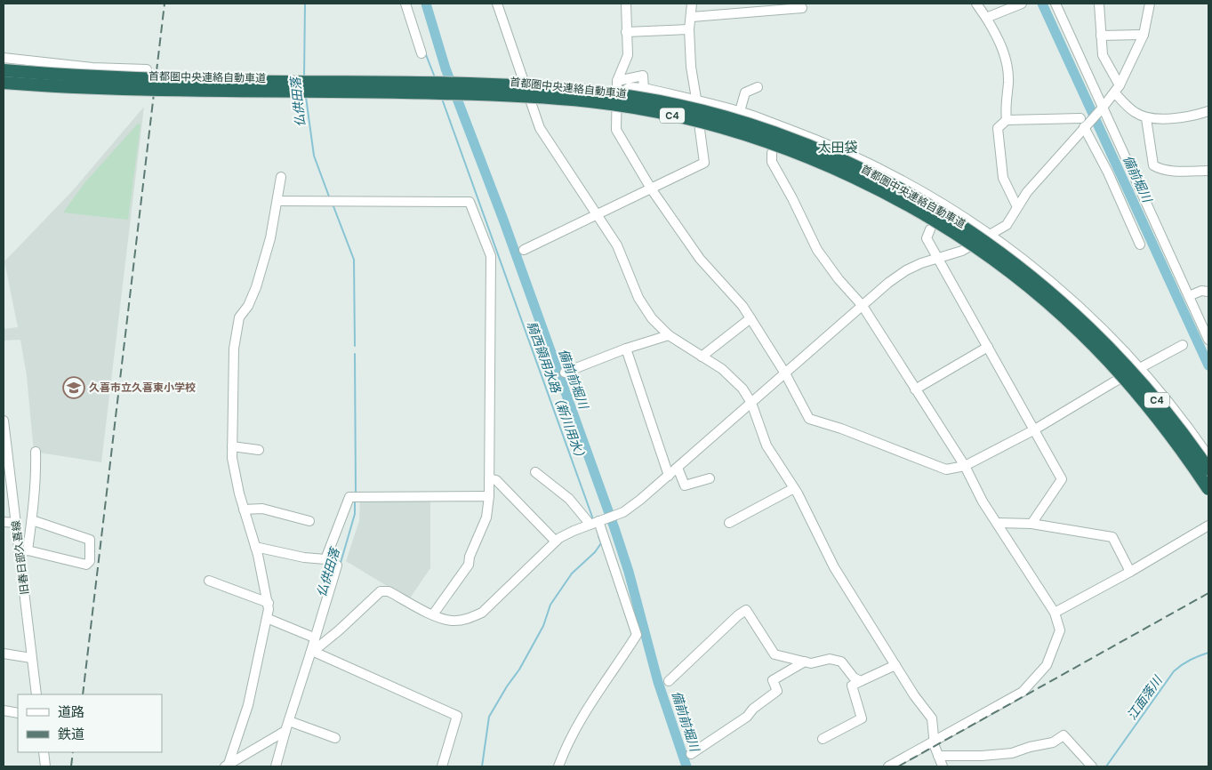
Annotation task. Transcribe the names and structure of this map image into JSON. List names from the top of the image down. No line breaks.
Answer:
{"streets":{"highway":["首都圏中央連絡自動車道","C4"],"street":["旧春日部久喜線"]},"districts":["太田袋"],"water":["仏供田落","備前堀川","備前前堀川","騎西領用水路（新川用水）","江面落川"],"places":{"school or university":["久喜市立久喜東小学校"]},"legend":["道路","鉄道"]}
